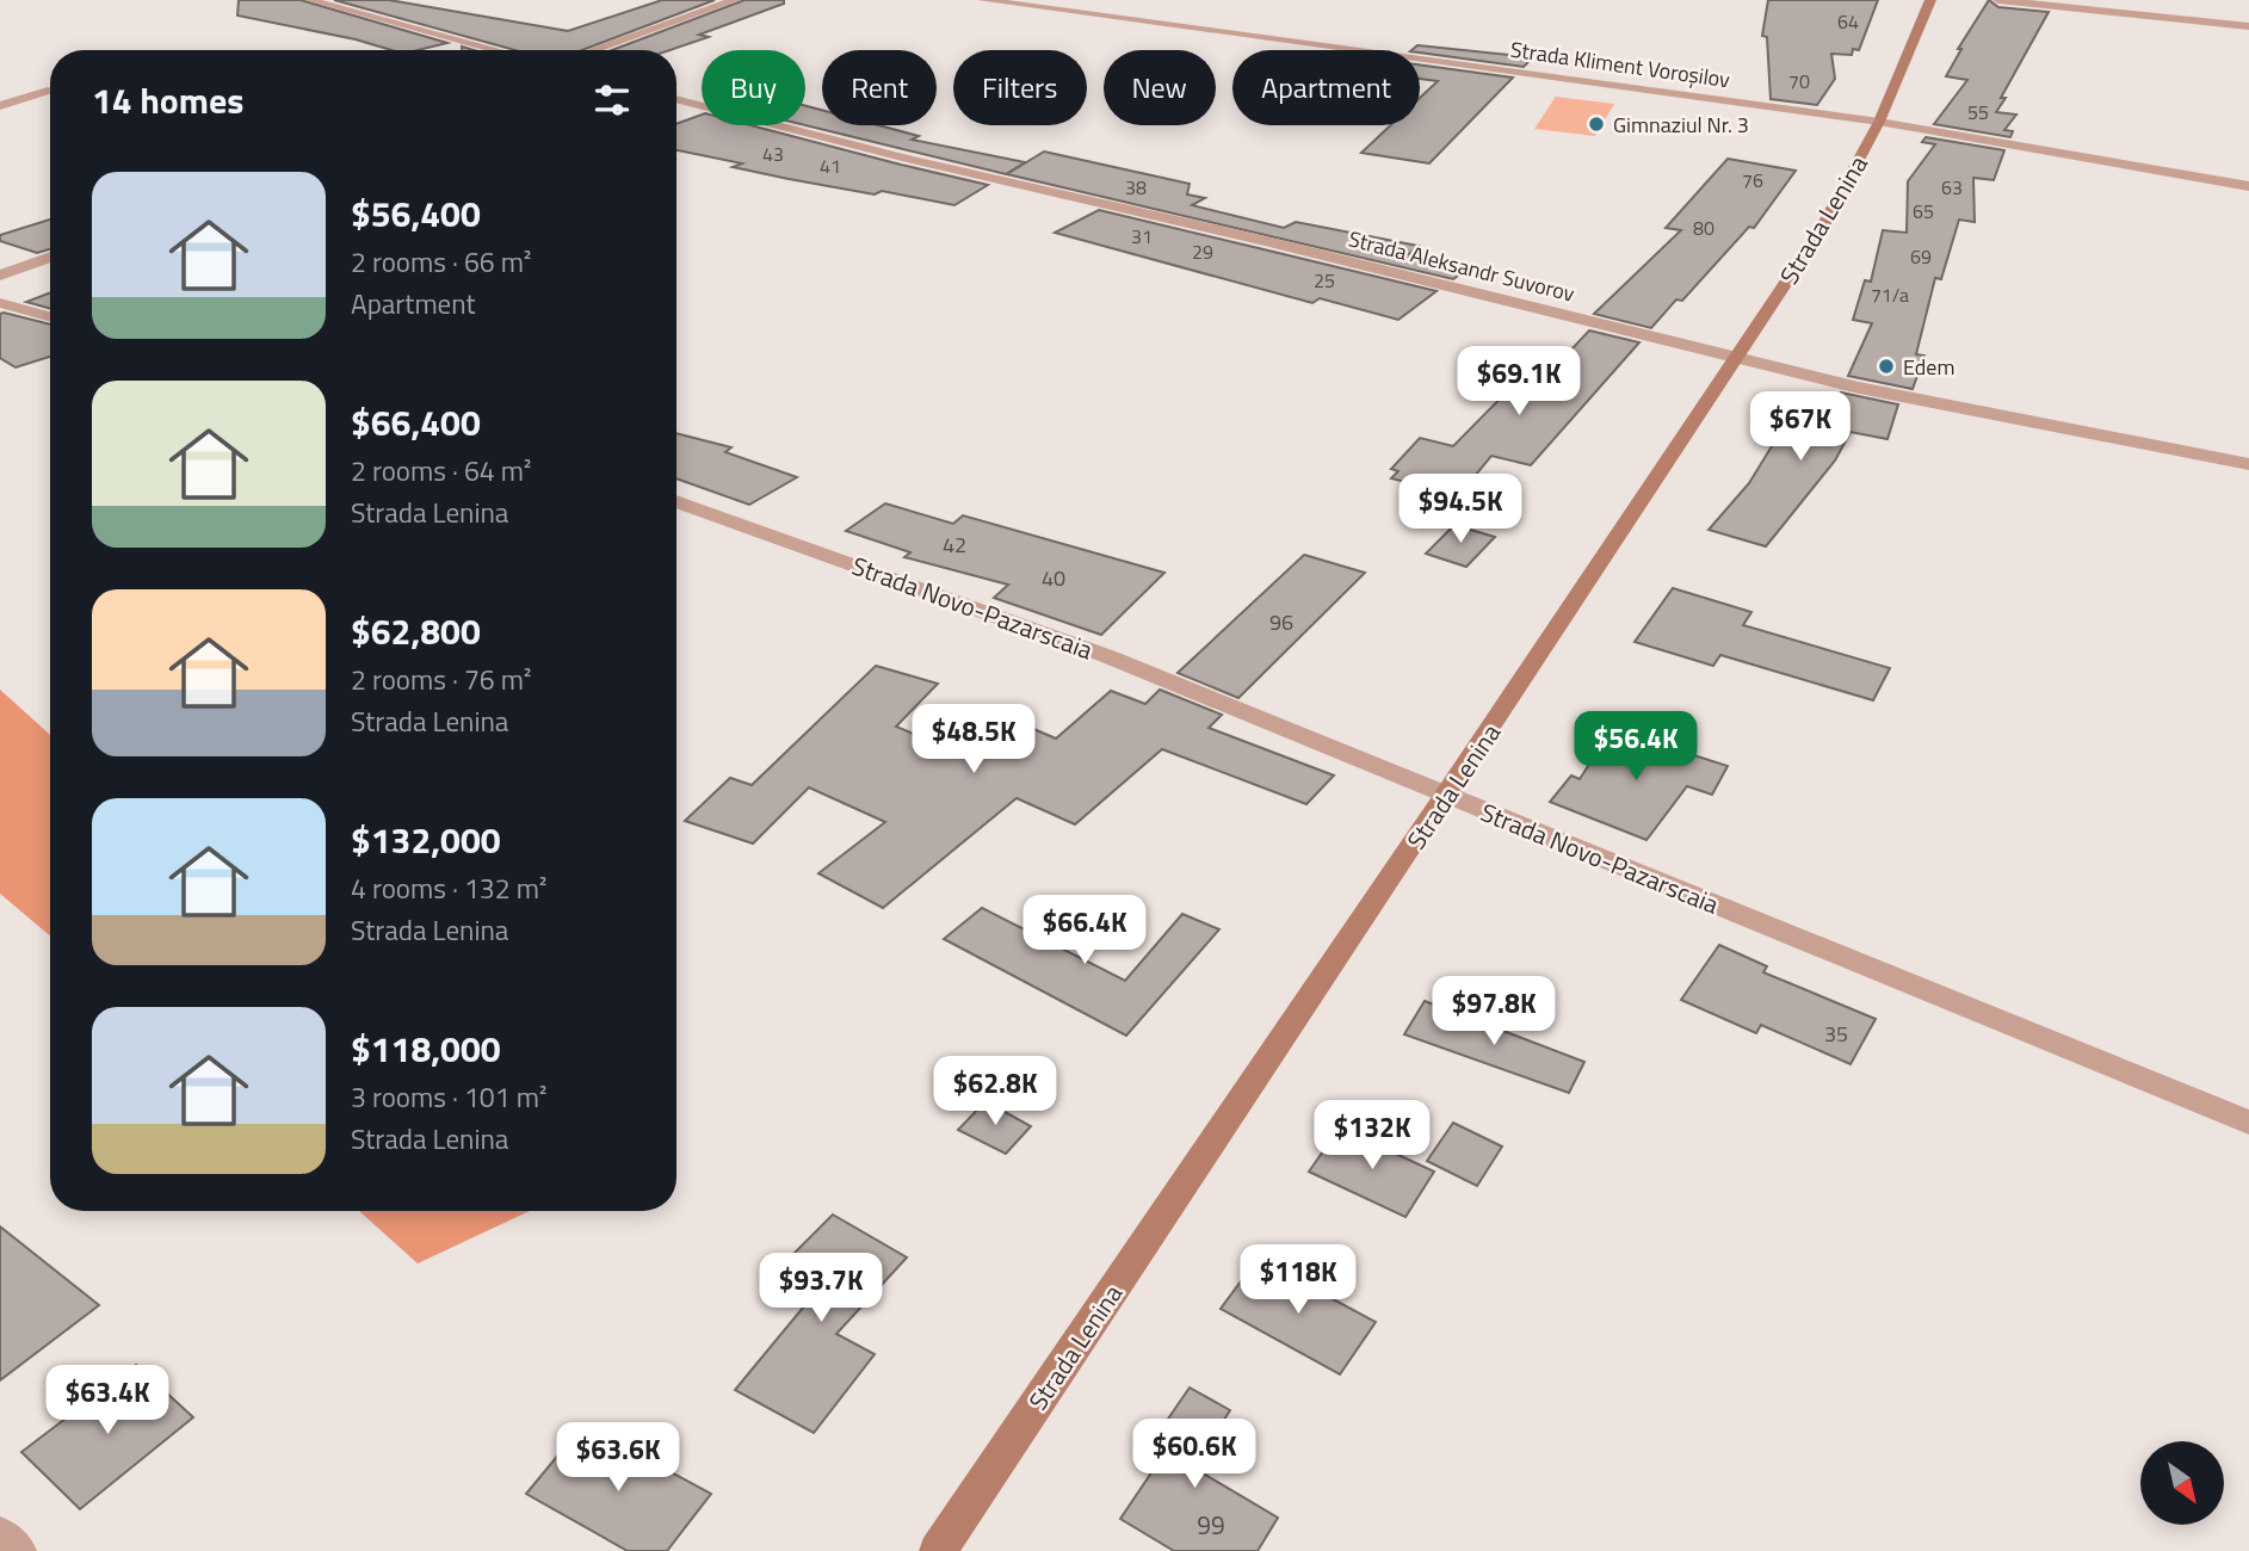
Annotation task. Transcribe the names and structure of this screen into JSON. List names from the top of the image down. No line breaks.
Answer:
{"streets":{"street":["Strada Kliment Voroșilov","Strada Lenina","Strada Aleksandr Suvorov","Strada Novo-Pazarscaia"]},"crossings":[["Strada Kliment Voroșilov","Strada Lenina"],["Strada Lenina","Strada Aleksandr Suvorov"],["Strada Lenina","Strada Novo-Pazarscaia"]],"places":["Gimnaziul Nr. 3","Edem"],"house_numbers":["64","70","55","43","41","76","38","63","65","80","31","29","69","25","71/a","42","40","96","35","99"],"north":"bottom right","page":{"chip":["Buy","Rent","Filters","New","Apartment"],"heading":"14 homes","list":[{"name":"$56,400","note":"2 rooms · 66 m² · Apartment"},{"name":"$66,400","note":"2 rooms · 64 m² · Strada Lenina"},{"name":"$62,800","note":"2 rooms · 76 m² · Strada Lenina"},{"name":"$132,000","note":"4 rooms · 132 m² · Strada Lenina"},{"name":"$118,000","note":"3 rooms · 101 m² · Strada Lenina"}],"price":["$69.1K","$67K","$94.5K","$48.5K","$56.4K","$66.4K","$97.8K","$62.8K","$132K","$118K","$93.7K","$63.4K","$60.6K","$63.6K"]}}
